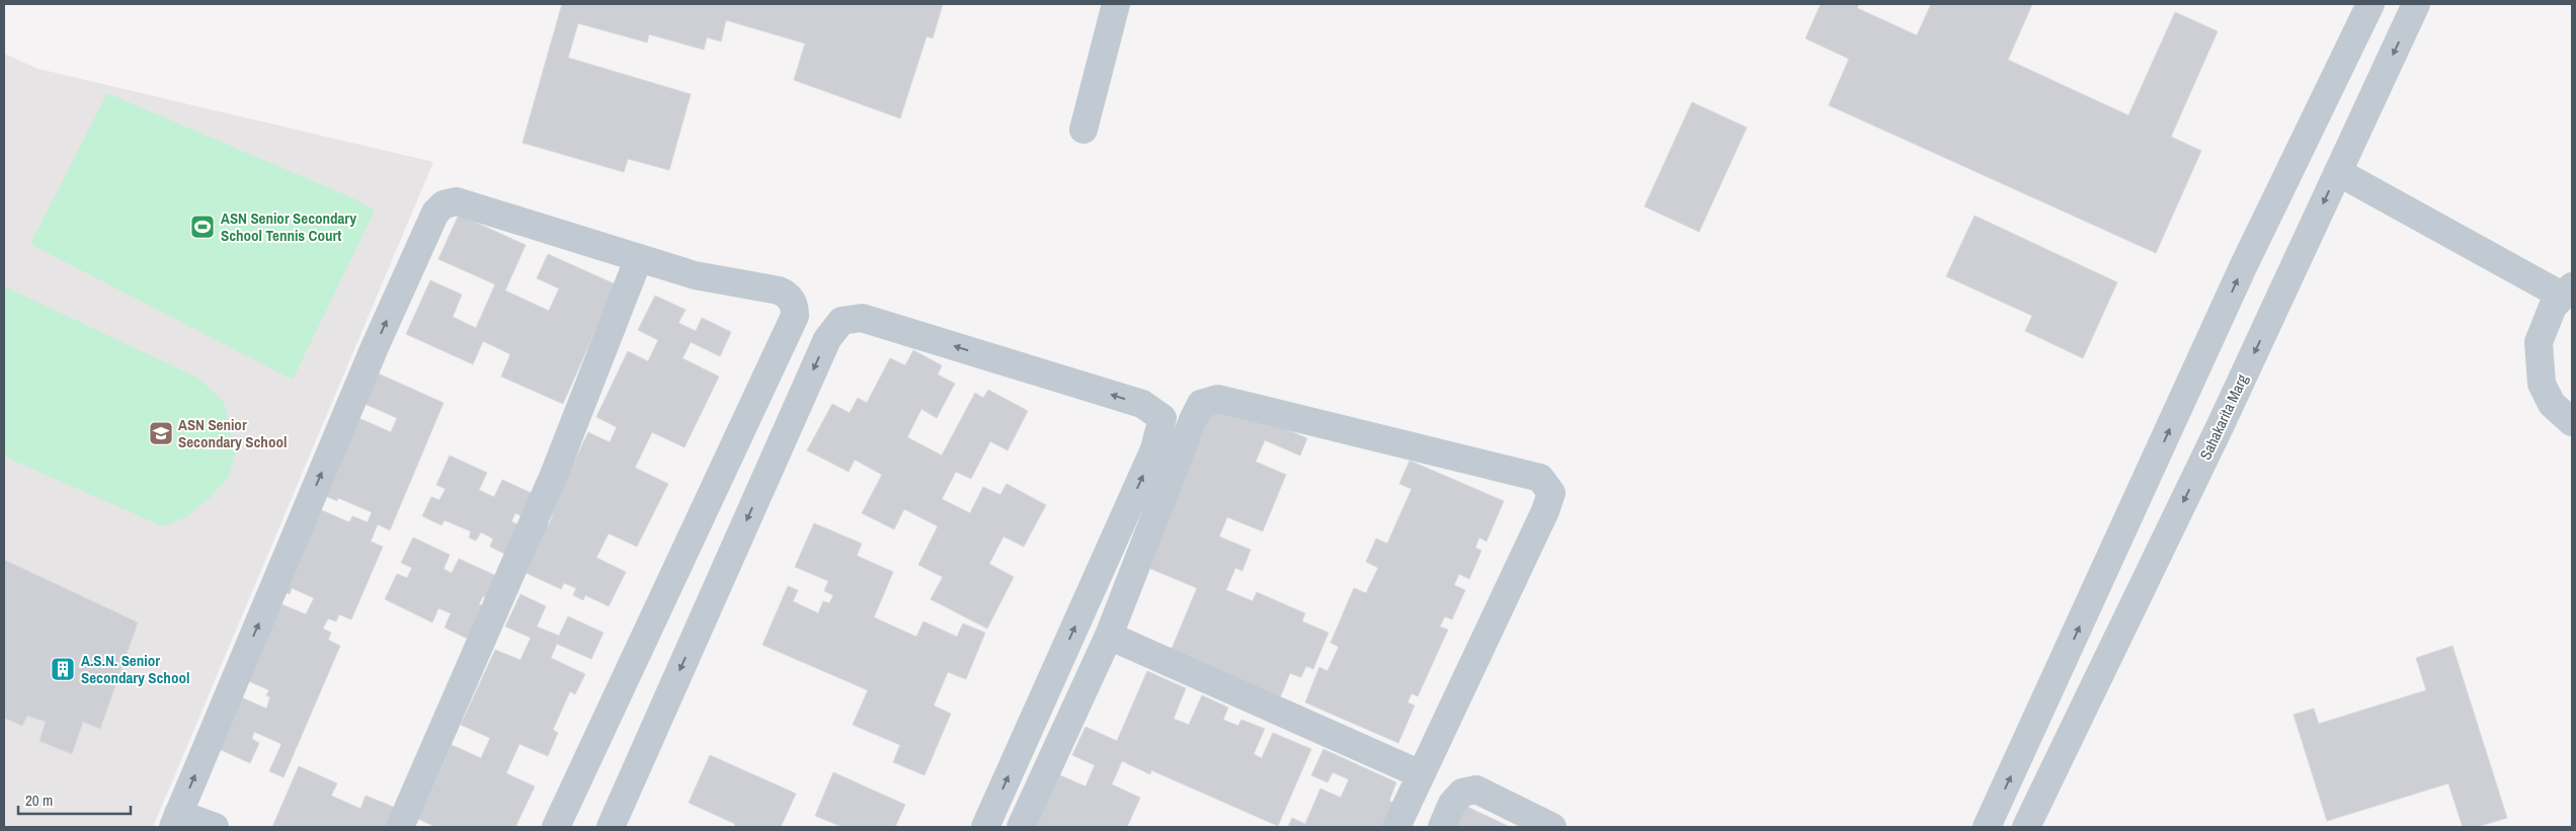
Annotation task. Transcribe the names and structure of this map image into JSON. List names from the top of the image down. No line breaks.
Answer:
{"streets":{"street":["Sahakarita Marg"]},"places":{"sports":["ASN Senior Secondary School Tennis Court"],"school or university":["ASN Senior Secondary School"],"building":["A.S.N. Senior Secondary School"]},"scale_bar":"20 m"}
